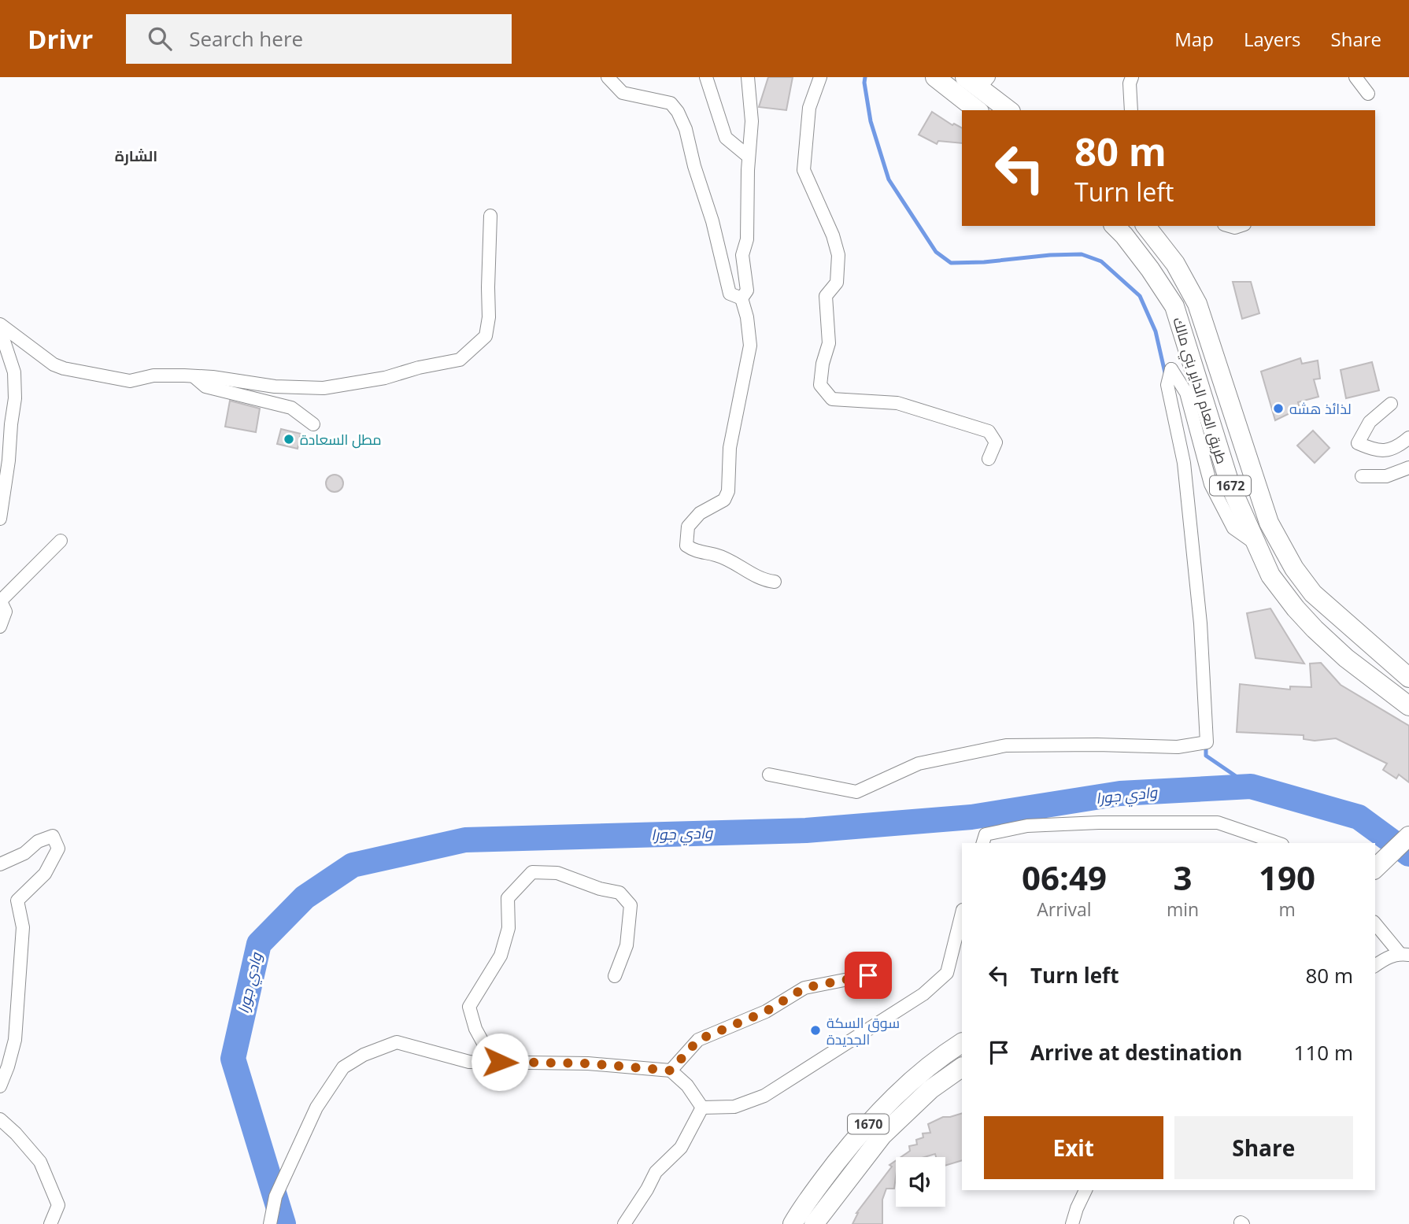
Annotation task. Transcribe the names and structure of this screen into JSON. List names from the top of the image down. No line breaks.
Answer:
{"streets":{"highway":["طريق العام الداير بني مالك","1672","1670"]},"districts":["الشارة"],"water":["وادي جورا"],"places":["لذائذ هشه","مطل السعادة","سوق السكة الجديدة"],"page":{"header":"Drivr","search":"Search here","nav":["Map","Layers","Share"],"turn":["80 m","Turn left"],"eta":["06:49","Arrival","3","min","190","m"],"list":[{"name":"Turn left","value":"80 m"},{"name":"Arrive at destination","value":"110 m"}],"buttons":["Exit","Share"]}}
